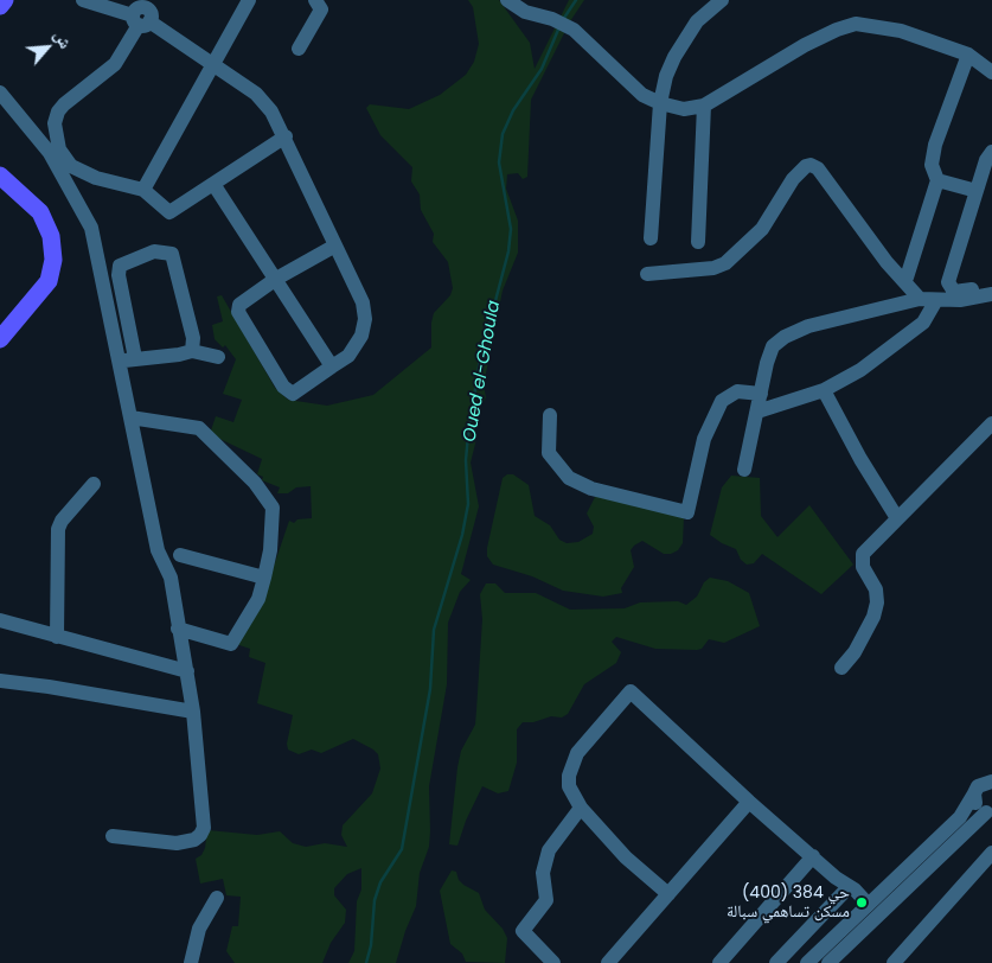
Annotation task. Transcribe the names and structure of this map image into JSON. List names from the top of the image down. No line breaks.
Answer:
{"water":["Oued el-Ghoula"],"places":["حي 384 (400) مسكن تساهمي سبالة"],"north":"top right"}
